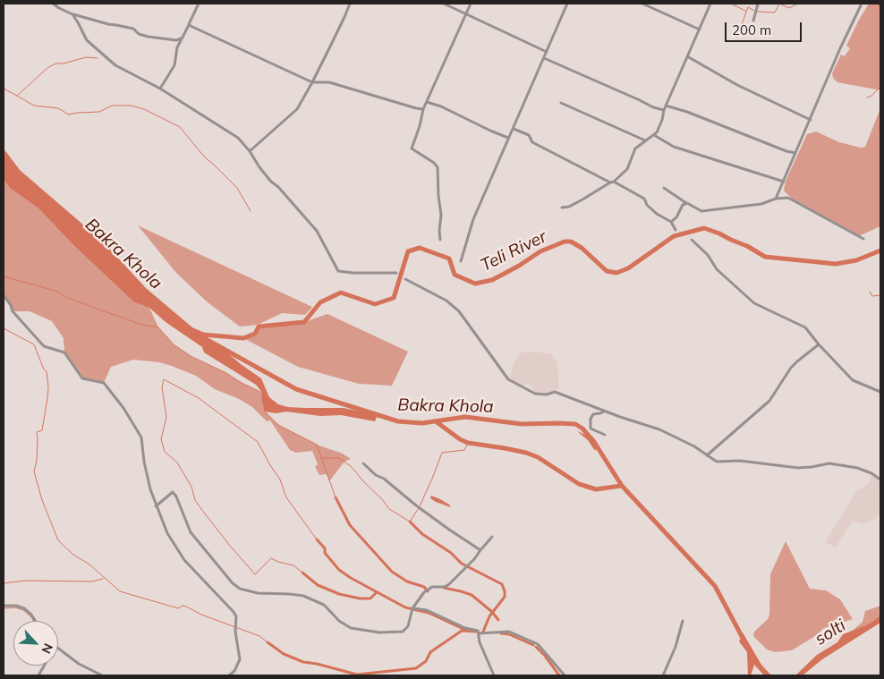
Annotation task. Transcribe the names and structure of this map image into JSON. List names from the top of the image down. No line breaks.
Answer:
{"water":["Teli River","Bakra Khola","solti"],"scale_bar":"200 m","north":"bottom right"}
